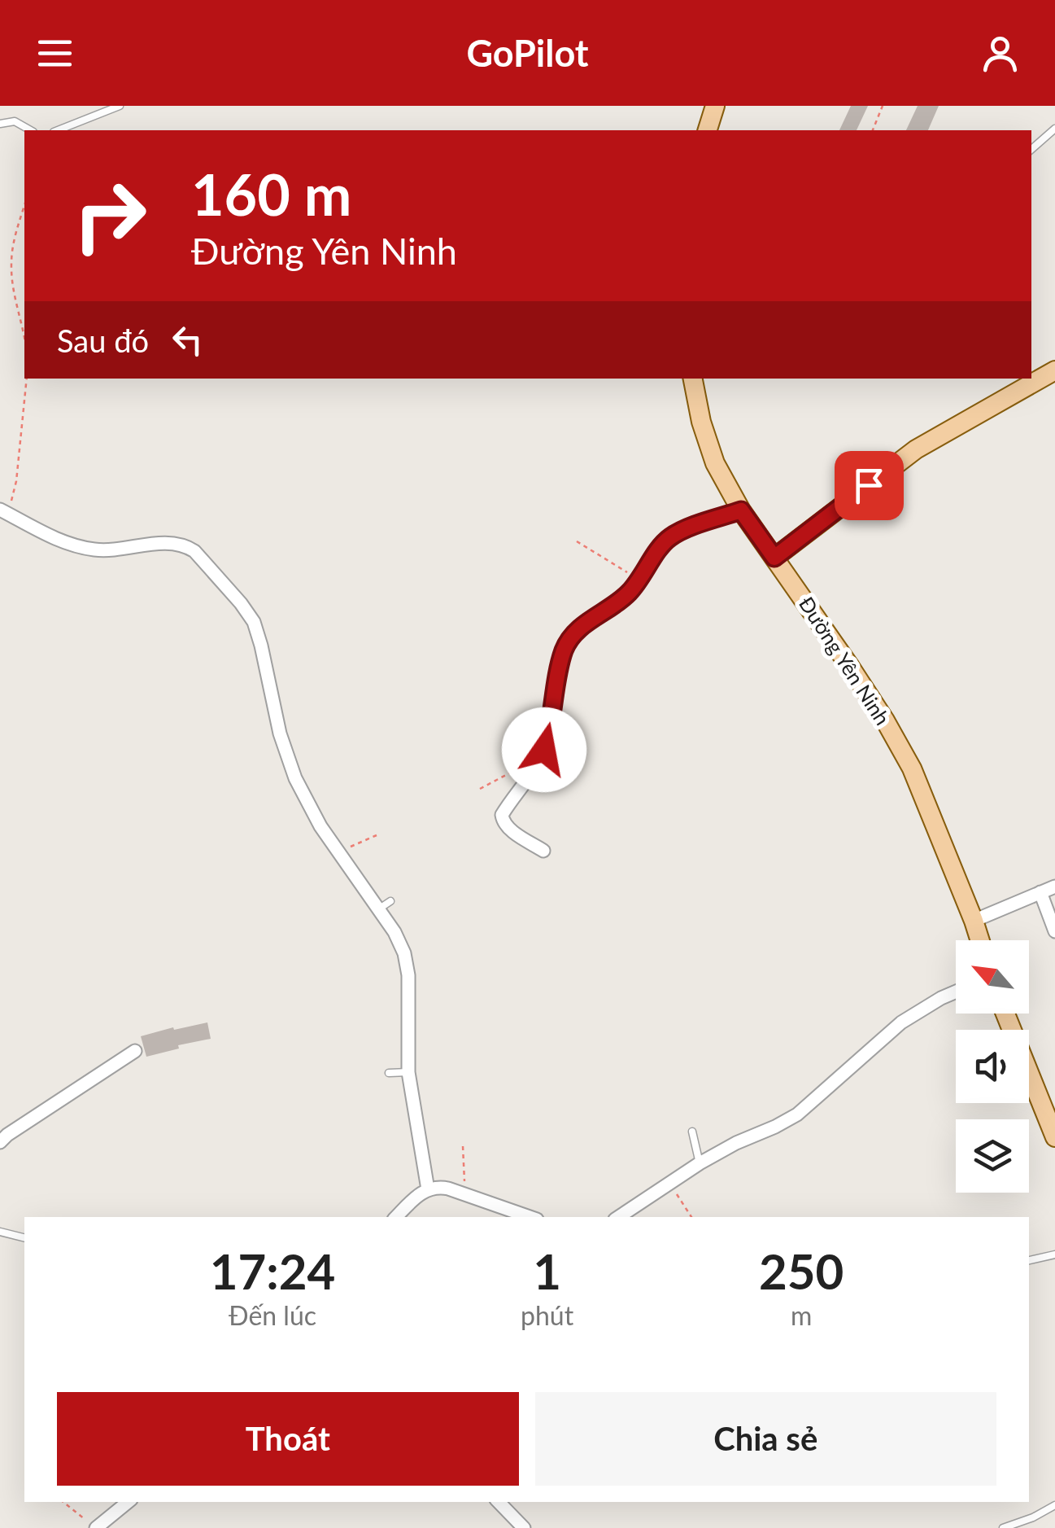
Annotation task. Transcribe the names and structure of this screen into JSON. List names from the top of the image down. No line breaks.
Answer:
{"streets":{"main road":["Đường Yên Ninh"]},"north":"top left","page":{"header":"GoPilot","turn":["160 m","Đường Yên Ninh"],"then":"Sau đó","eta":["17:24","Đến lúc","1","phút","250","m"],"buttons":["Thoát","Chia sẻ"]}}
